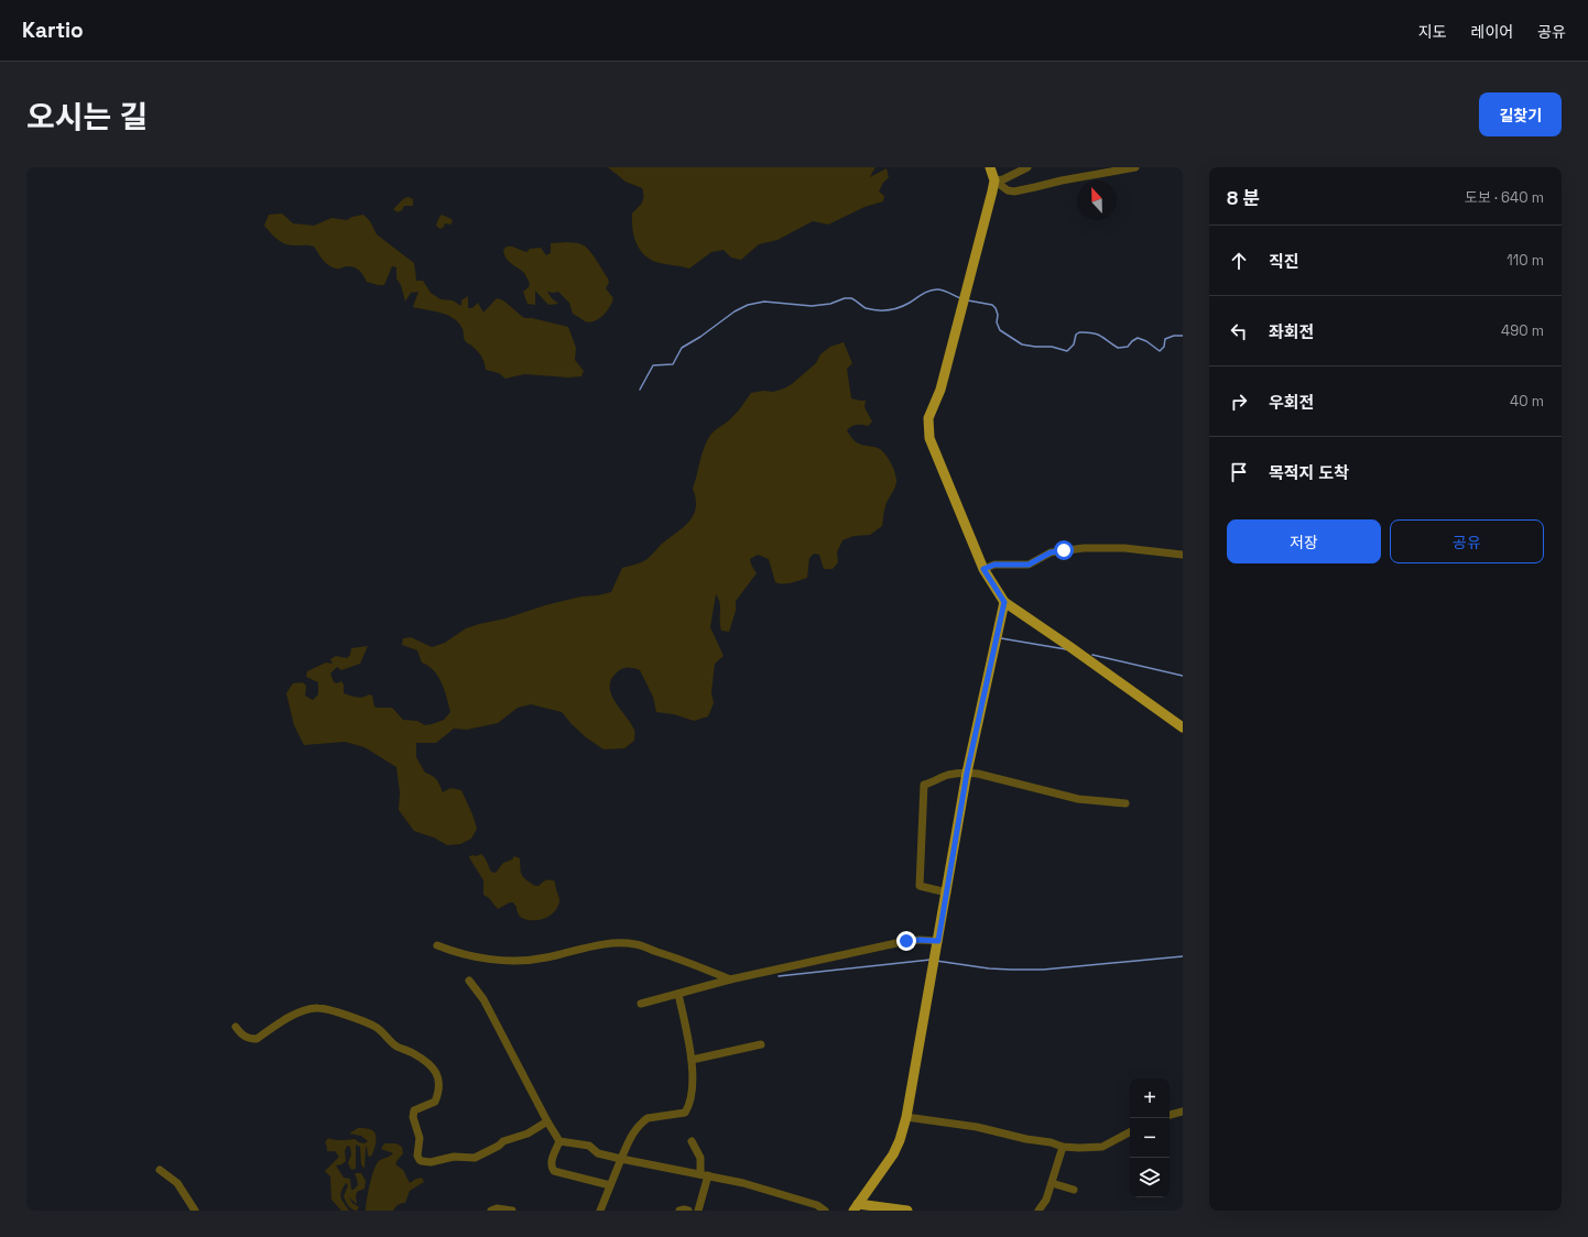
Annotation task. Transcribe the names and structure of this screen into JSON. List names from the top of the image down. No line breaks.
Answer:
{"north":"top","page":{"header":"Kartio","nav":["지도","레이어","공유"],"title":"오시는 길","buttons":["길찾기",["저장","공유"]],"heading":["8 분","도보 · 640 m"],"list":[["직진","110 m"],["좌회전","490 m"],["우회전","40 m"],"목적지 도착"],"map_buttons":["+","−"]}}
